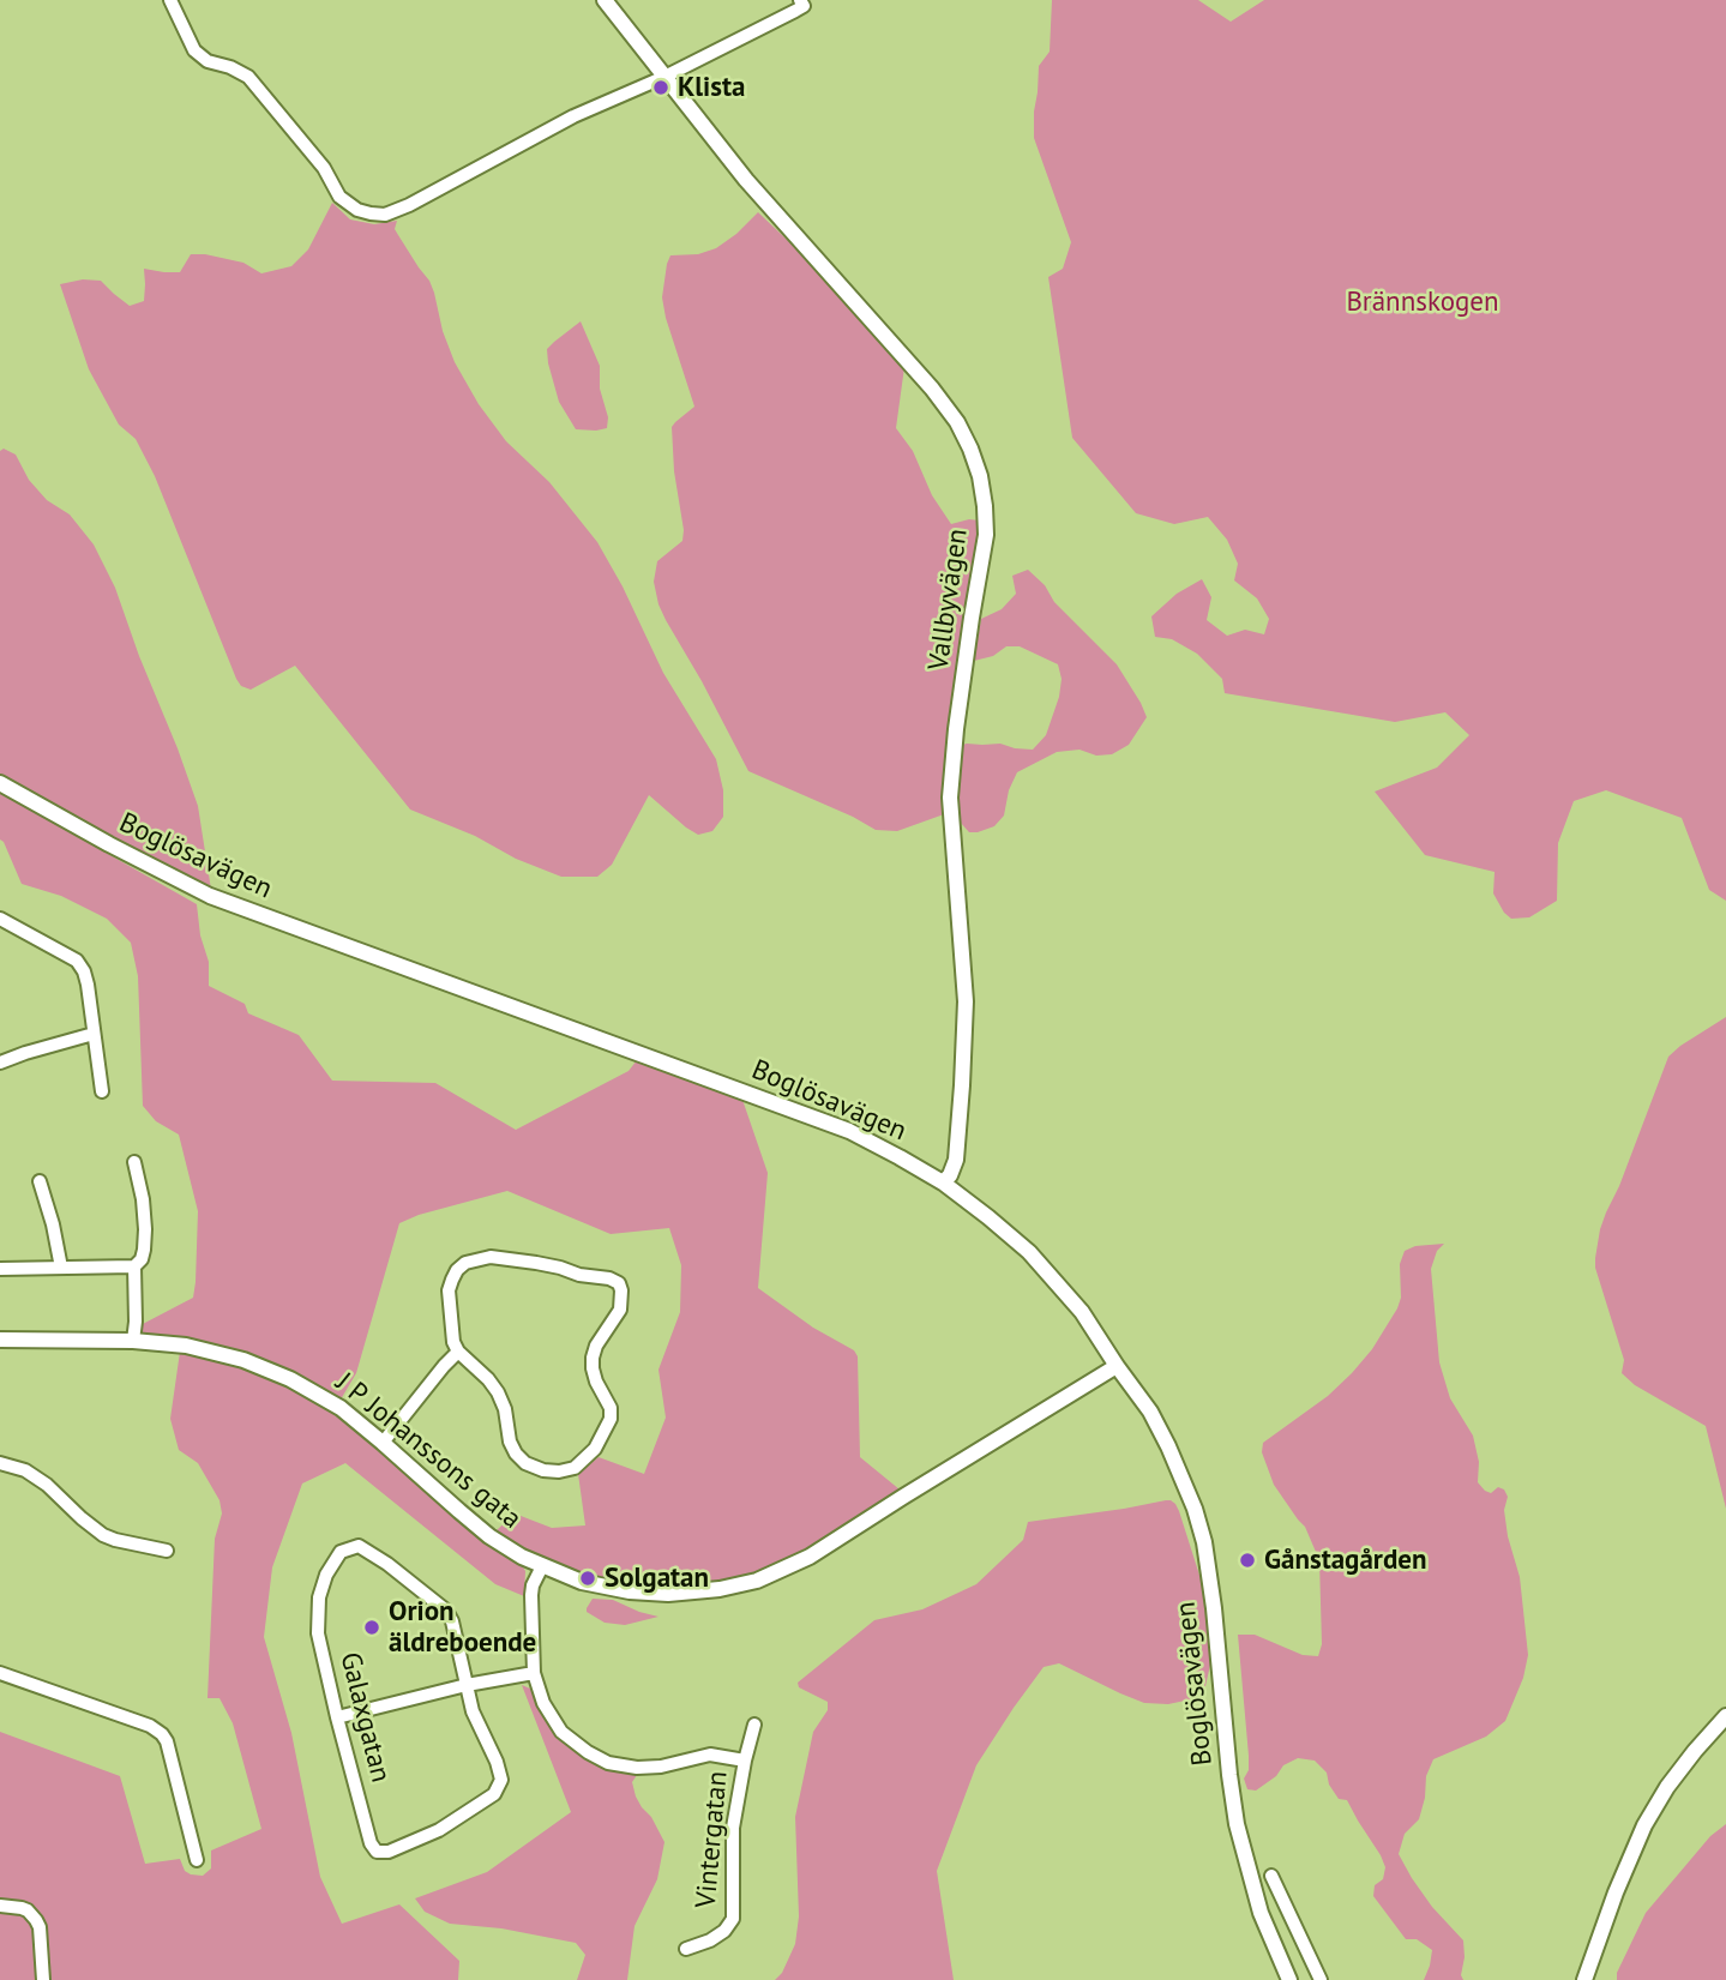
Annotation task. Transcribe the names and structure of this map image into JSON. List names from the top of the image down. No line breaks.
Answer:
{"streets":{"street":["Vallbyvägen","Boglösavägen","J P Johanssons gata","Galaxgatan","Vintergatan"]},"crossings":[["Vallbyvägen","Boglösavägen"],["Boglösavägen","J P Johanssons gata"],["J P Johanssons gata","Vintergatan"]],"parks":["Brännskogen"],"places":["Klista","Gånstagården","Solgatan","Orion äldreboende"]}
